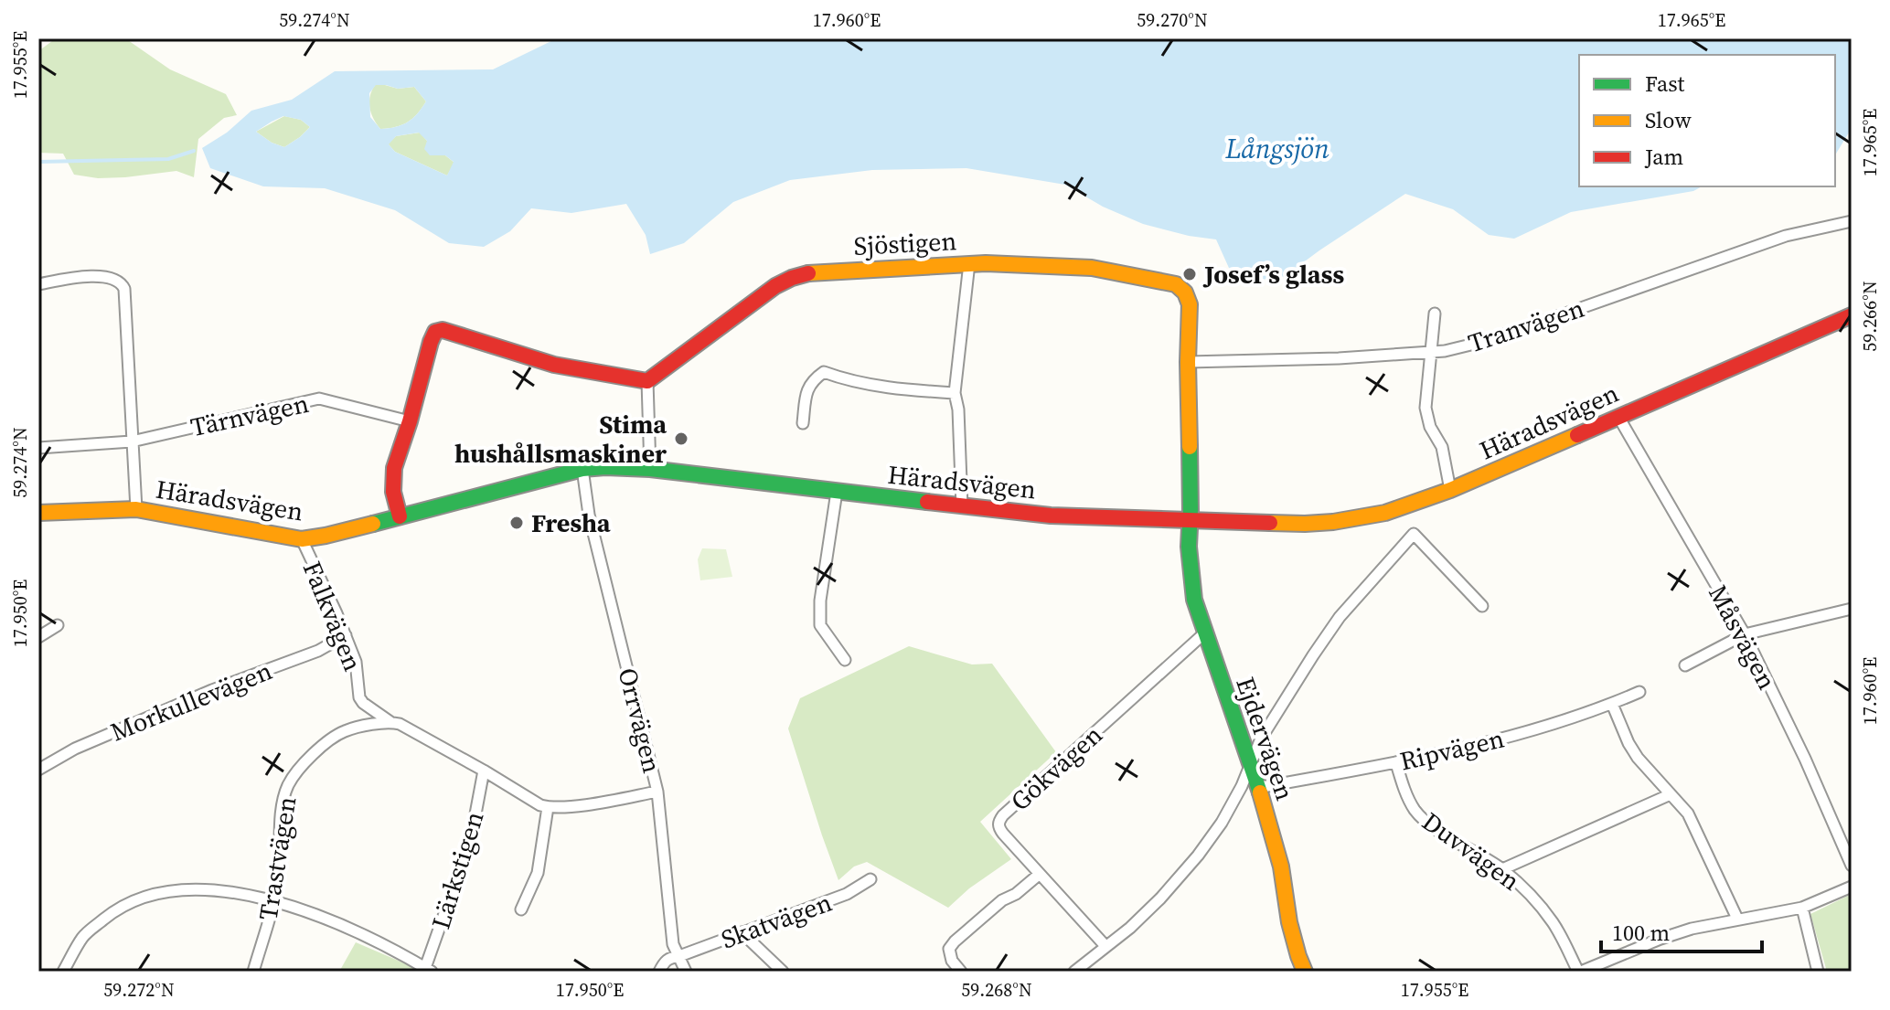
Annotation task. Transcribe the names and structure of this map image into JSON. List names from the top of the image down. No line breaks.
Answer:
{"streets":{"street":["Sjöstigen","Tranvägen","Tärnvägen","Häradsvägen","Falkvägen","Måsvägen","Morkullevägen","Orrvägen","Ejdervägen","Ripvägen","Gökvägen","Duvvägen","Trastvägen","Lärkstigen","Skatvägen"]},"crossings":[["Sjöstigen","Tranvägen"],["Sjöstigen","Häradsvägen"],["Sjöstigen","Ejdervägen"],["Häradsvägen","Falkvägen"],["Häradsvägen","Måsvägen"],["Häradsvägen","Orrvägen"],["Häradsvägen","Ejdervägen"],["Falkvägen","Morkullevägen"],["Falkvägen","Trastvägen"],["Orrvägen","Skatvägen"],["Ejdervägen","Ripvägen"],["Ejdervägen","Gökvägen"],["Ripvägen","Duvvägen"]],"water":["Långsjön"],"places":["Josef’s glass","Stima hushållsmaskiner","Fresha"],"legend":["Fast","Slow","Jam"],"scale_bar":"100 m","coordinates":["59.274°N","17.960°E","59.270°N","17.965°E","17.955°E","59.266°N","17.950°E","59.272°N","59.268°N"]}
